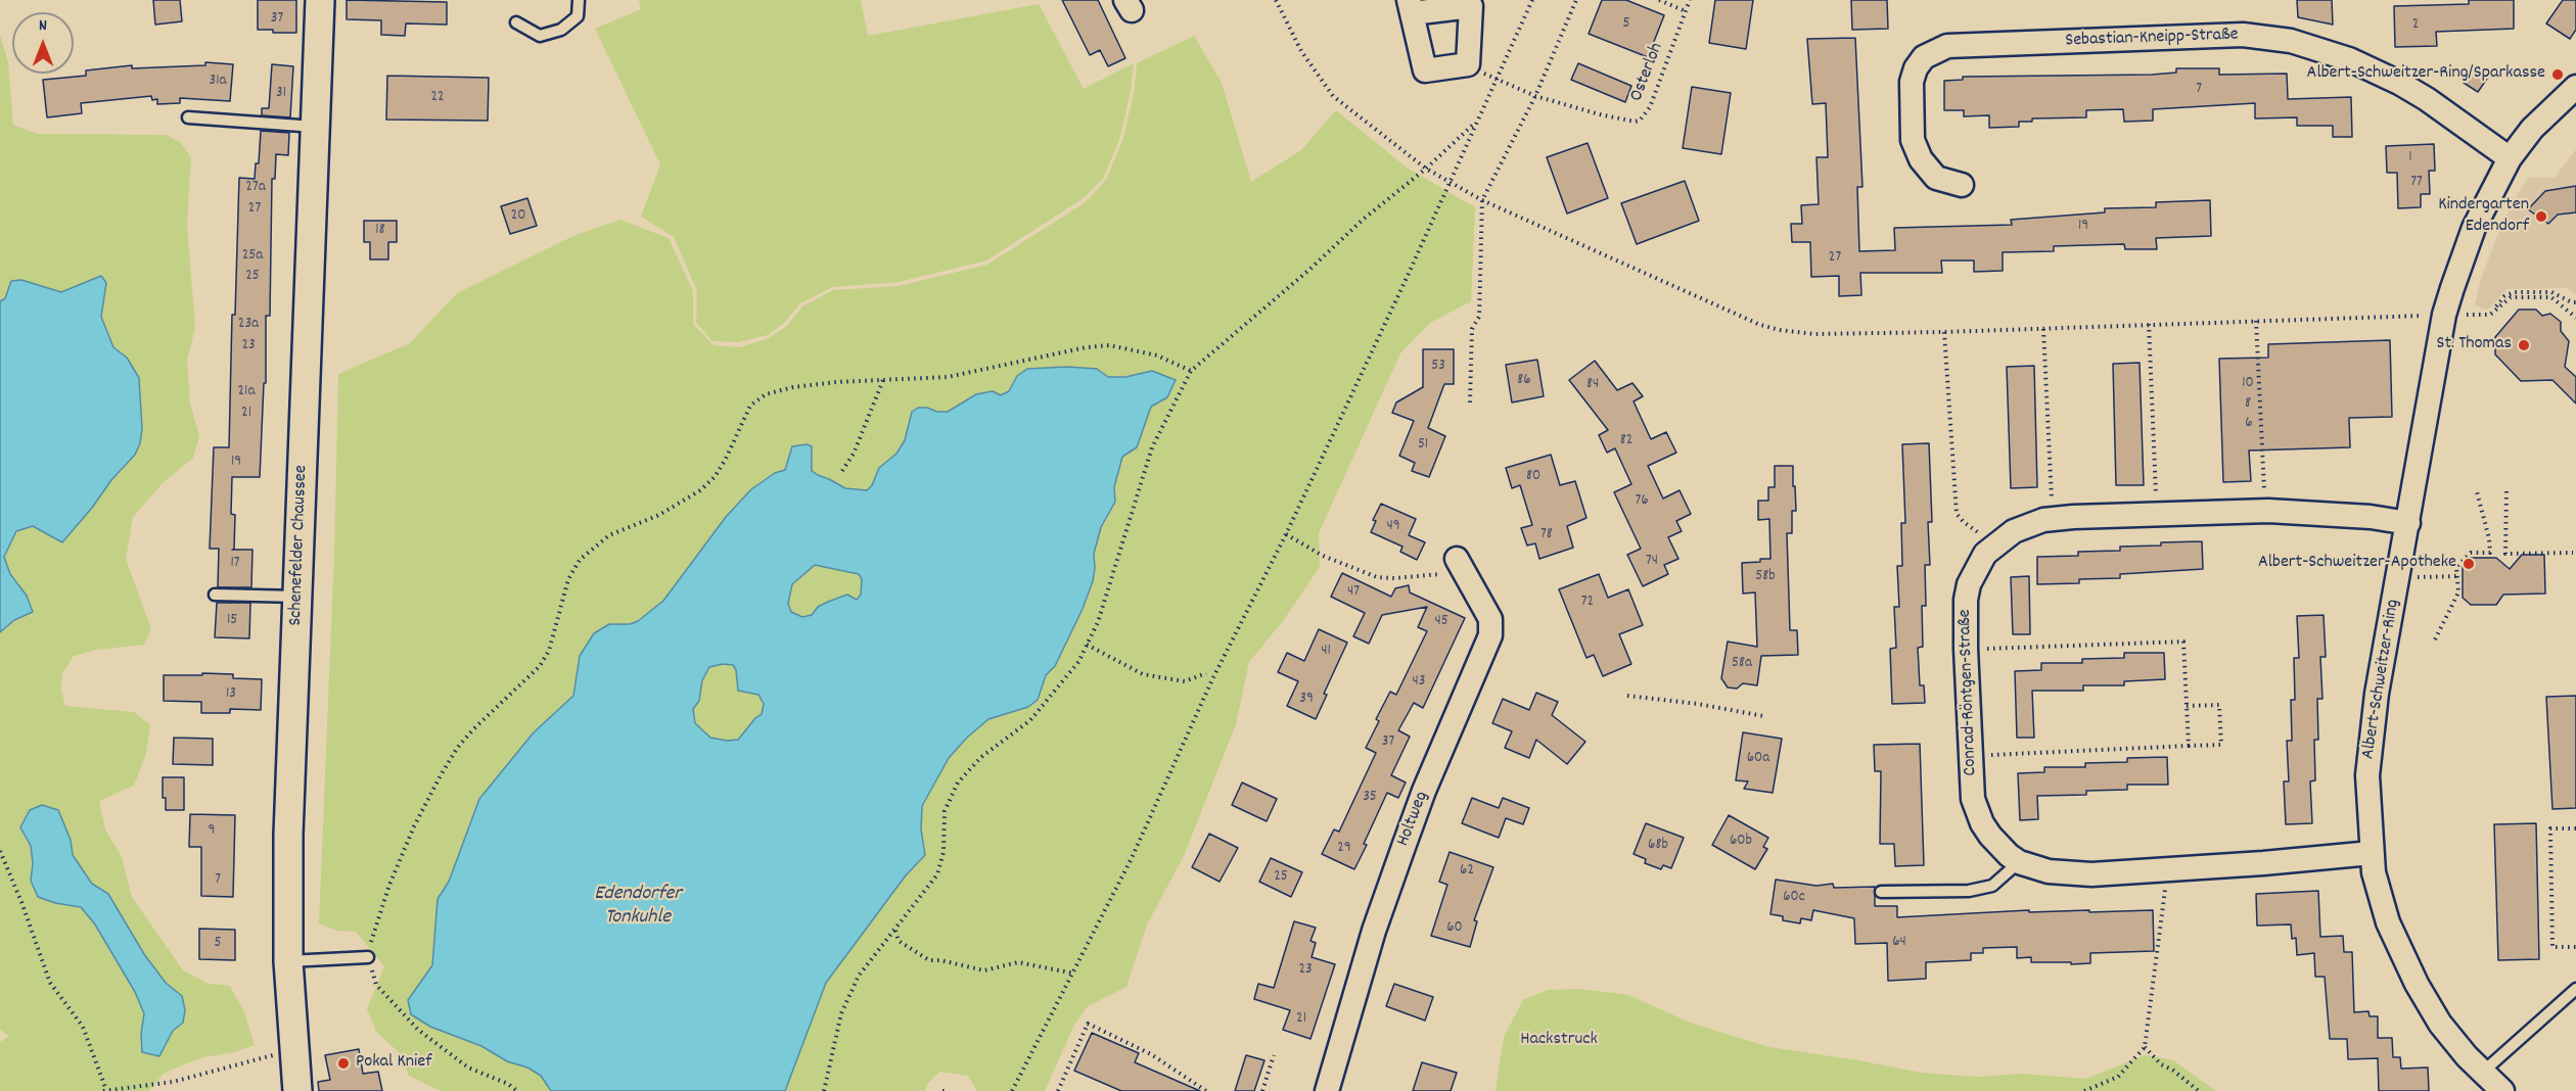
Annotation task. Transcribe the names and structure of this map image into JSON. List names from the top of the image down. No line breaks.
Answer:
{"streets":{"street":["Sebastian-Kneipp-Straße","Schenefelder Chaussee","Albert-Schweitzer-Ring","Conrad-Röntgen-Straße","Holtweg"],"path":["Osterloh"]},"crossings":[["Sebastian-Kneipp-Straße","Albert-Schweitzer-Ring"],["Albert-Schweitzer-Ring","Conrad-Röntgen-Straße"]],"water":["Edendorfer Tonkuhle"],"parks":["Hackstruck"],"places":["Albert-Schweitzer-Ring/Sparkasse","Kindergarten Edendorf","St. Thomas","Albert-Schweitzer-Apotheke","Pokal Knief"],"house_numbers":["37","5","2","31a","7","31","22","1","77","27a","27","20","19","18","25a","27","25","23a","23","53","86","10","84","21a","8","21","6","82","51","19","80","76","49","78","74","17","58b","47","72","15","45","41","58a","43","13","39","37","60a","35","9","60b","68b","29","62","25","7","60c","60","64","5","23","21"],"north":"top"}
